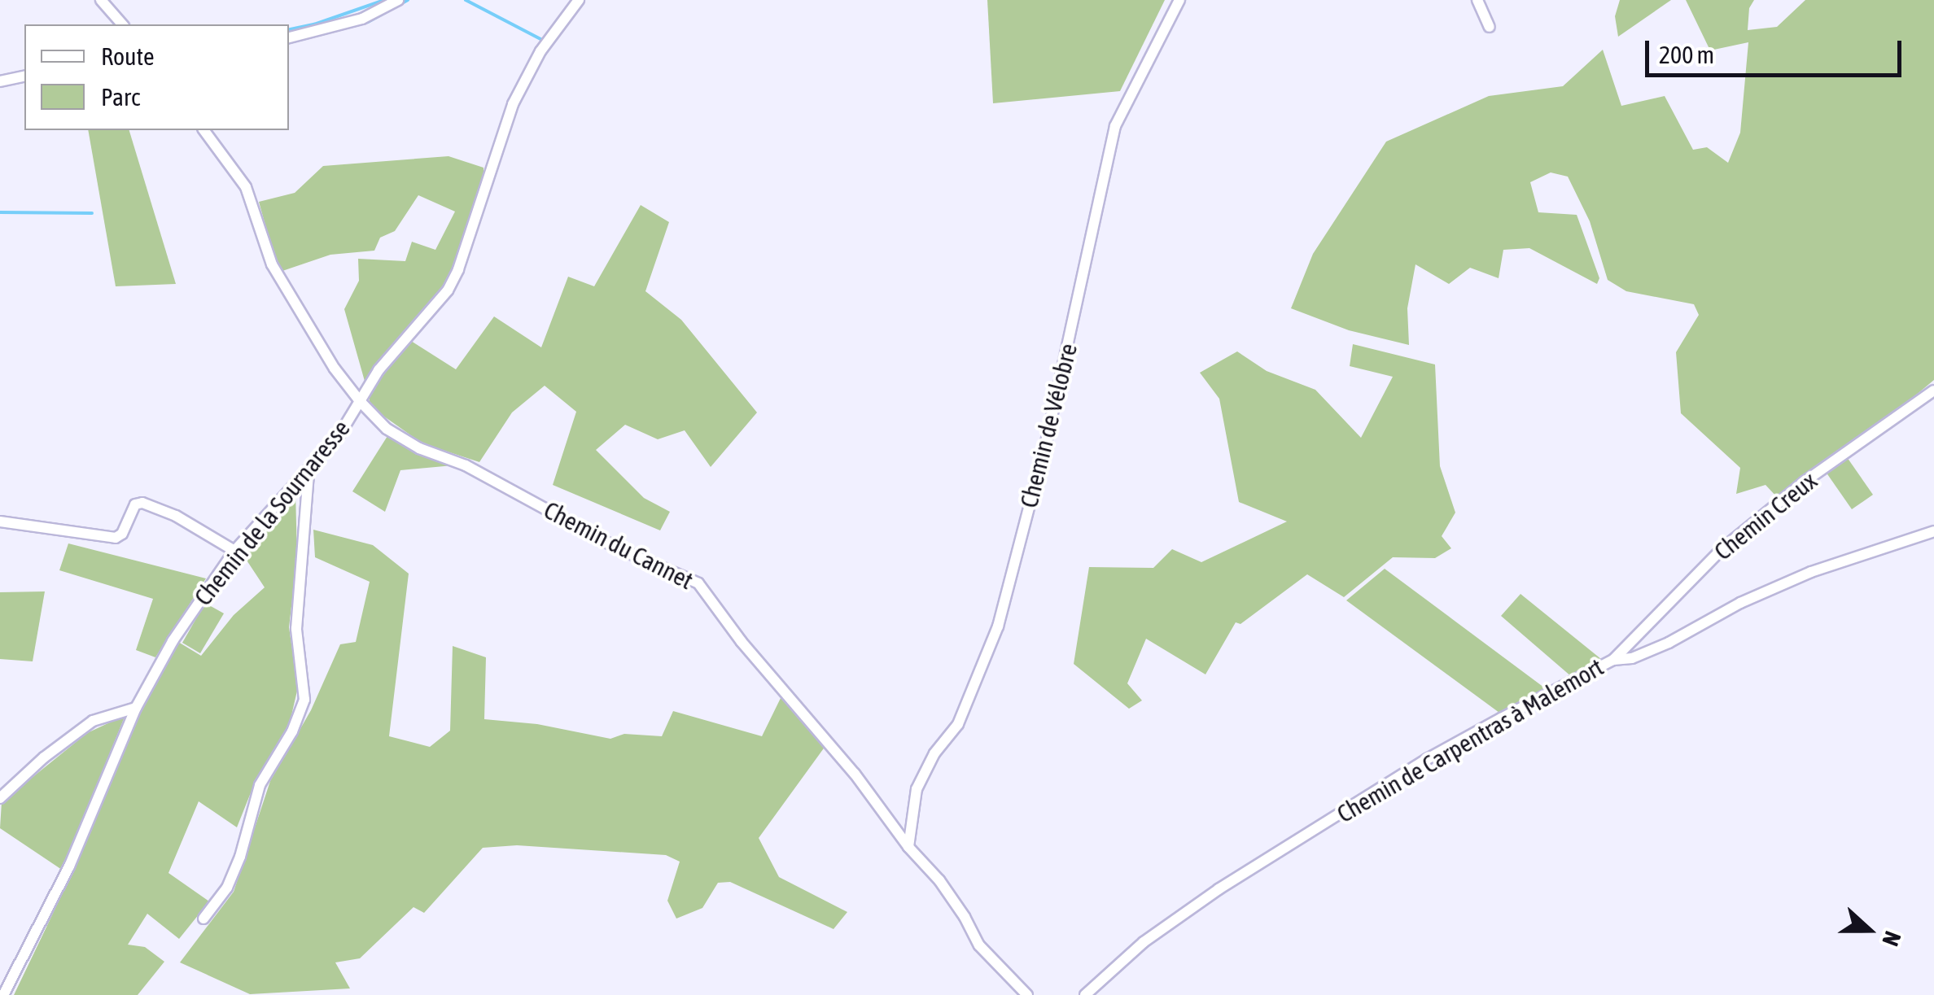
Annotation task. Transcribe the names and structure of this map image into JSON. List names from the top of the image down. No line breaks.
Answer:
{"streets":{"street":["Chemin de Vélobre","Chemin de la Sournaresse","Chemin Creux","Chemin du Cannet","Chemin de Carpentras à Malemort"]},"crossings":[["Chemin de Vélobre","Chemin du Cannet"],["Chemin de la Sournaresse","Chemin du Cannet"],["Chemin Creux","Chemin de Carpentras à Malemort"]],"legend":["Route","Parc"],"scale_bar":"200 m","north":"right"}
